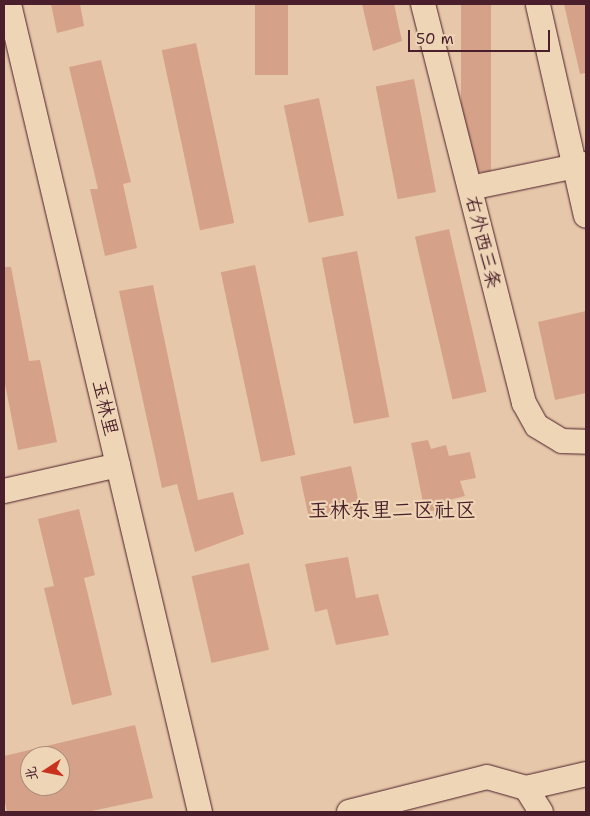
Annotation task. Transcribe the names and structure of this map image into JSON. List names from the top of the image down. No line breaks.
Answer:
{"streets":{"street":["右外西三条","玉林里"]},"districts":["玉林东里二区社区"],"scale_bar":"50 m","north":"left"}
